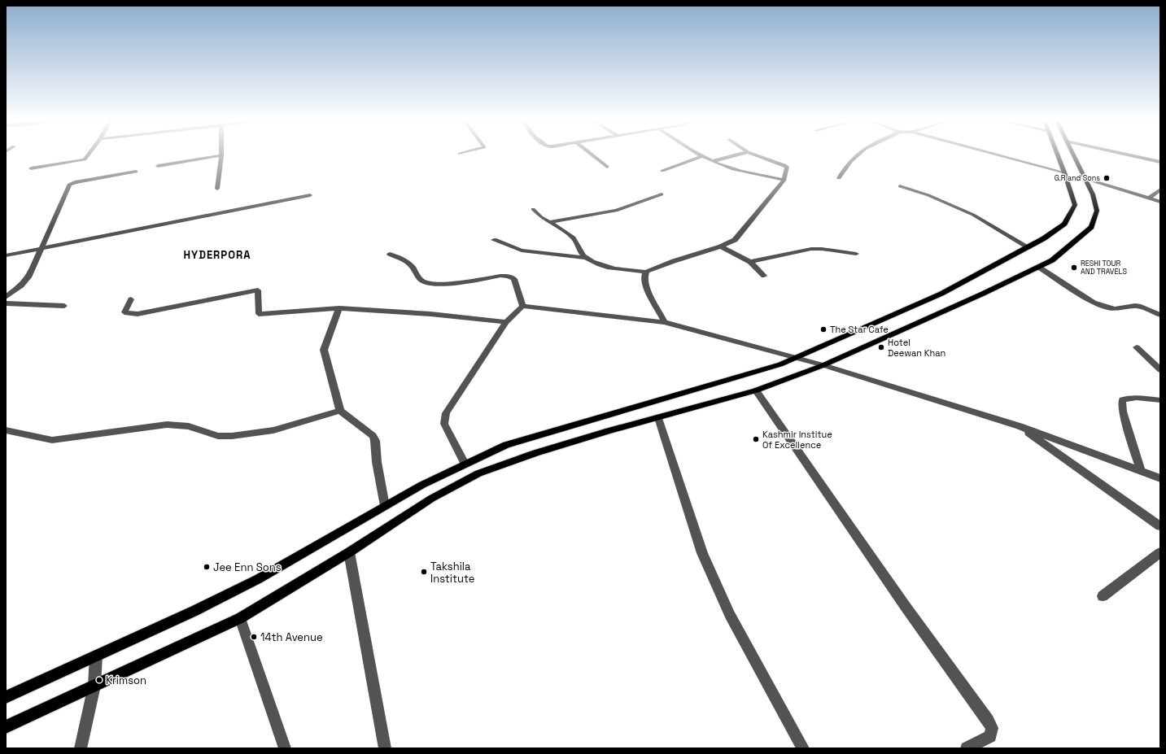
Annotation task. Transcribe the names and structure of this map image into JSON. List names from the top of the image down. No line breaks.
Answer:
{"districts":["HYDERPORA"],"places":["G.R and Sons","RESHI TOUR AND TRAVELS","The Star Cafe","Hotel Deewan Khan","Kashmir Institue Of Excellence","Jee Enn Sons","Takshila Institute","14th Avenue","Krimson"]}
